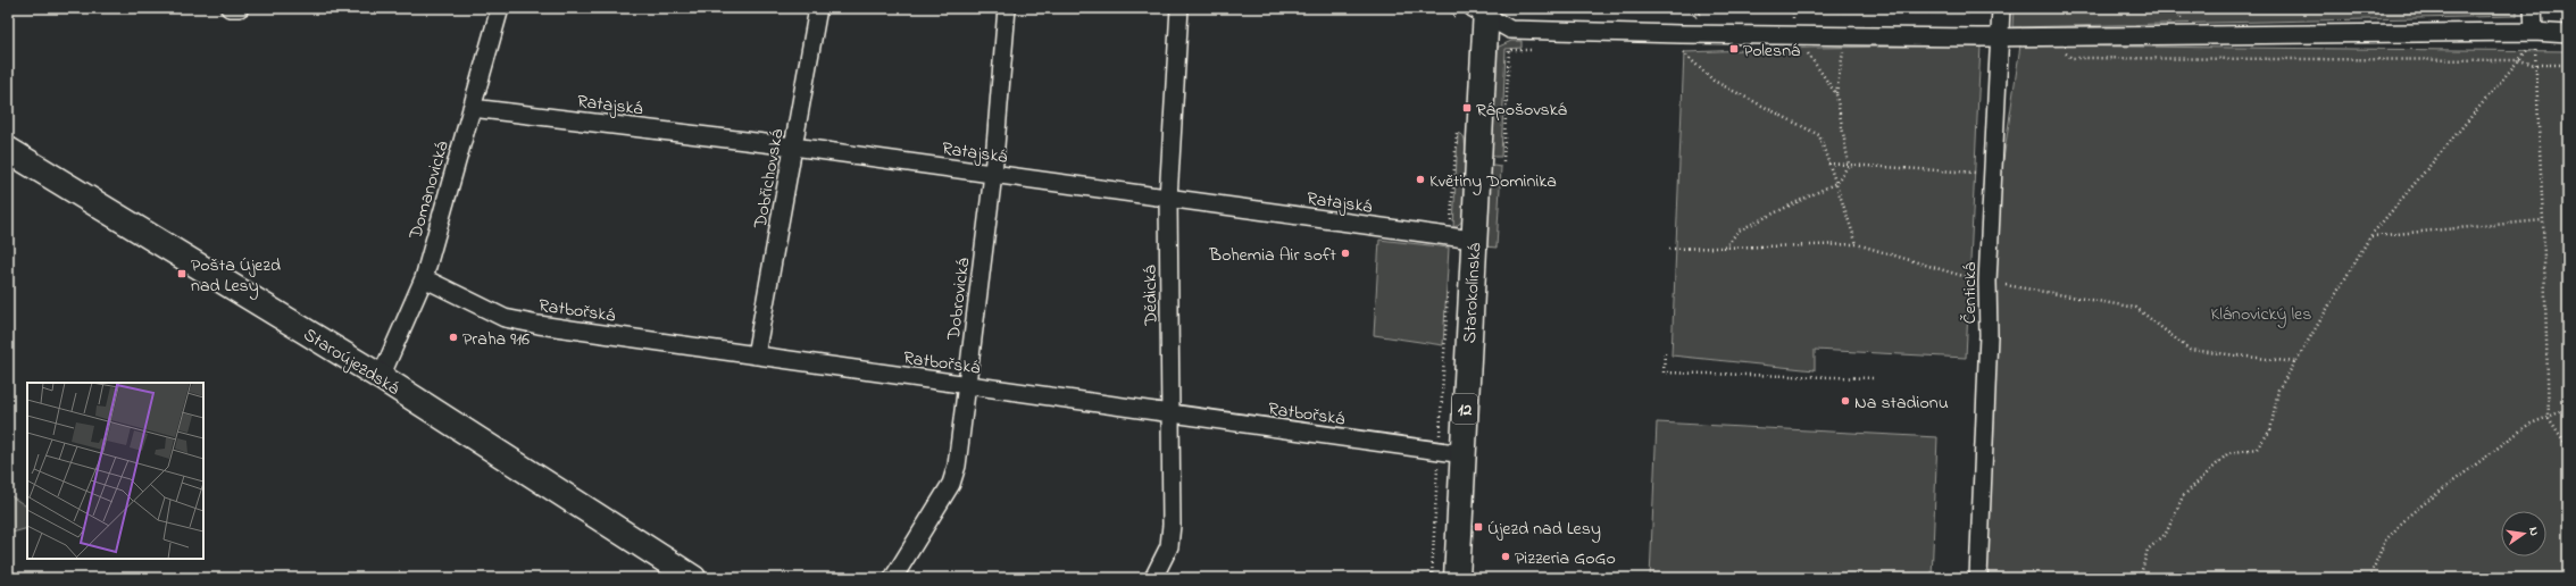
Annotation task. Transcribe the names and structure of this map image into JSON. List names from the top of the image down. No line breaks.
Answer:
{"streets":{"street":["Ratajská","Dobřichovská","Domanovická","Starokolínská","Čentická","Dědická","Dobrovická","Ratbořská","Staroújezdská","12"]},"crossings":[["Ratajská","Dobřichovská"],["Ratajská","Domanovická"],["Ratajská","Starokolínská"],["Ratajská","Dědická"],["Ratajská","Dobrovická"],["Dobřichovská","Ratbořská"],["Domanovická","Ratbořská"],["Domanovická","Staroújezdská"],["Starokolínská","Ratbořská"],["Dědická","Ratbořská"],["Dobrovická","Ratbořská"]],"parks":["Klánovický les"],"places":{"transit":["Polesná","Rápošovská","Pošta Újezd nad Lesy","Újezd nad Lesy"],"other":["Květiny Dominika","Bohemia Air soft","Praha 916","Na stadionu","Pizzeria GoGo"]},"north":"right"}
